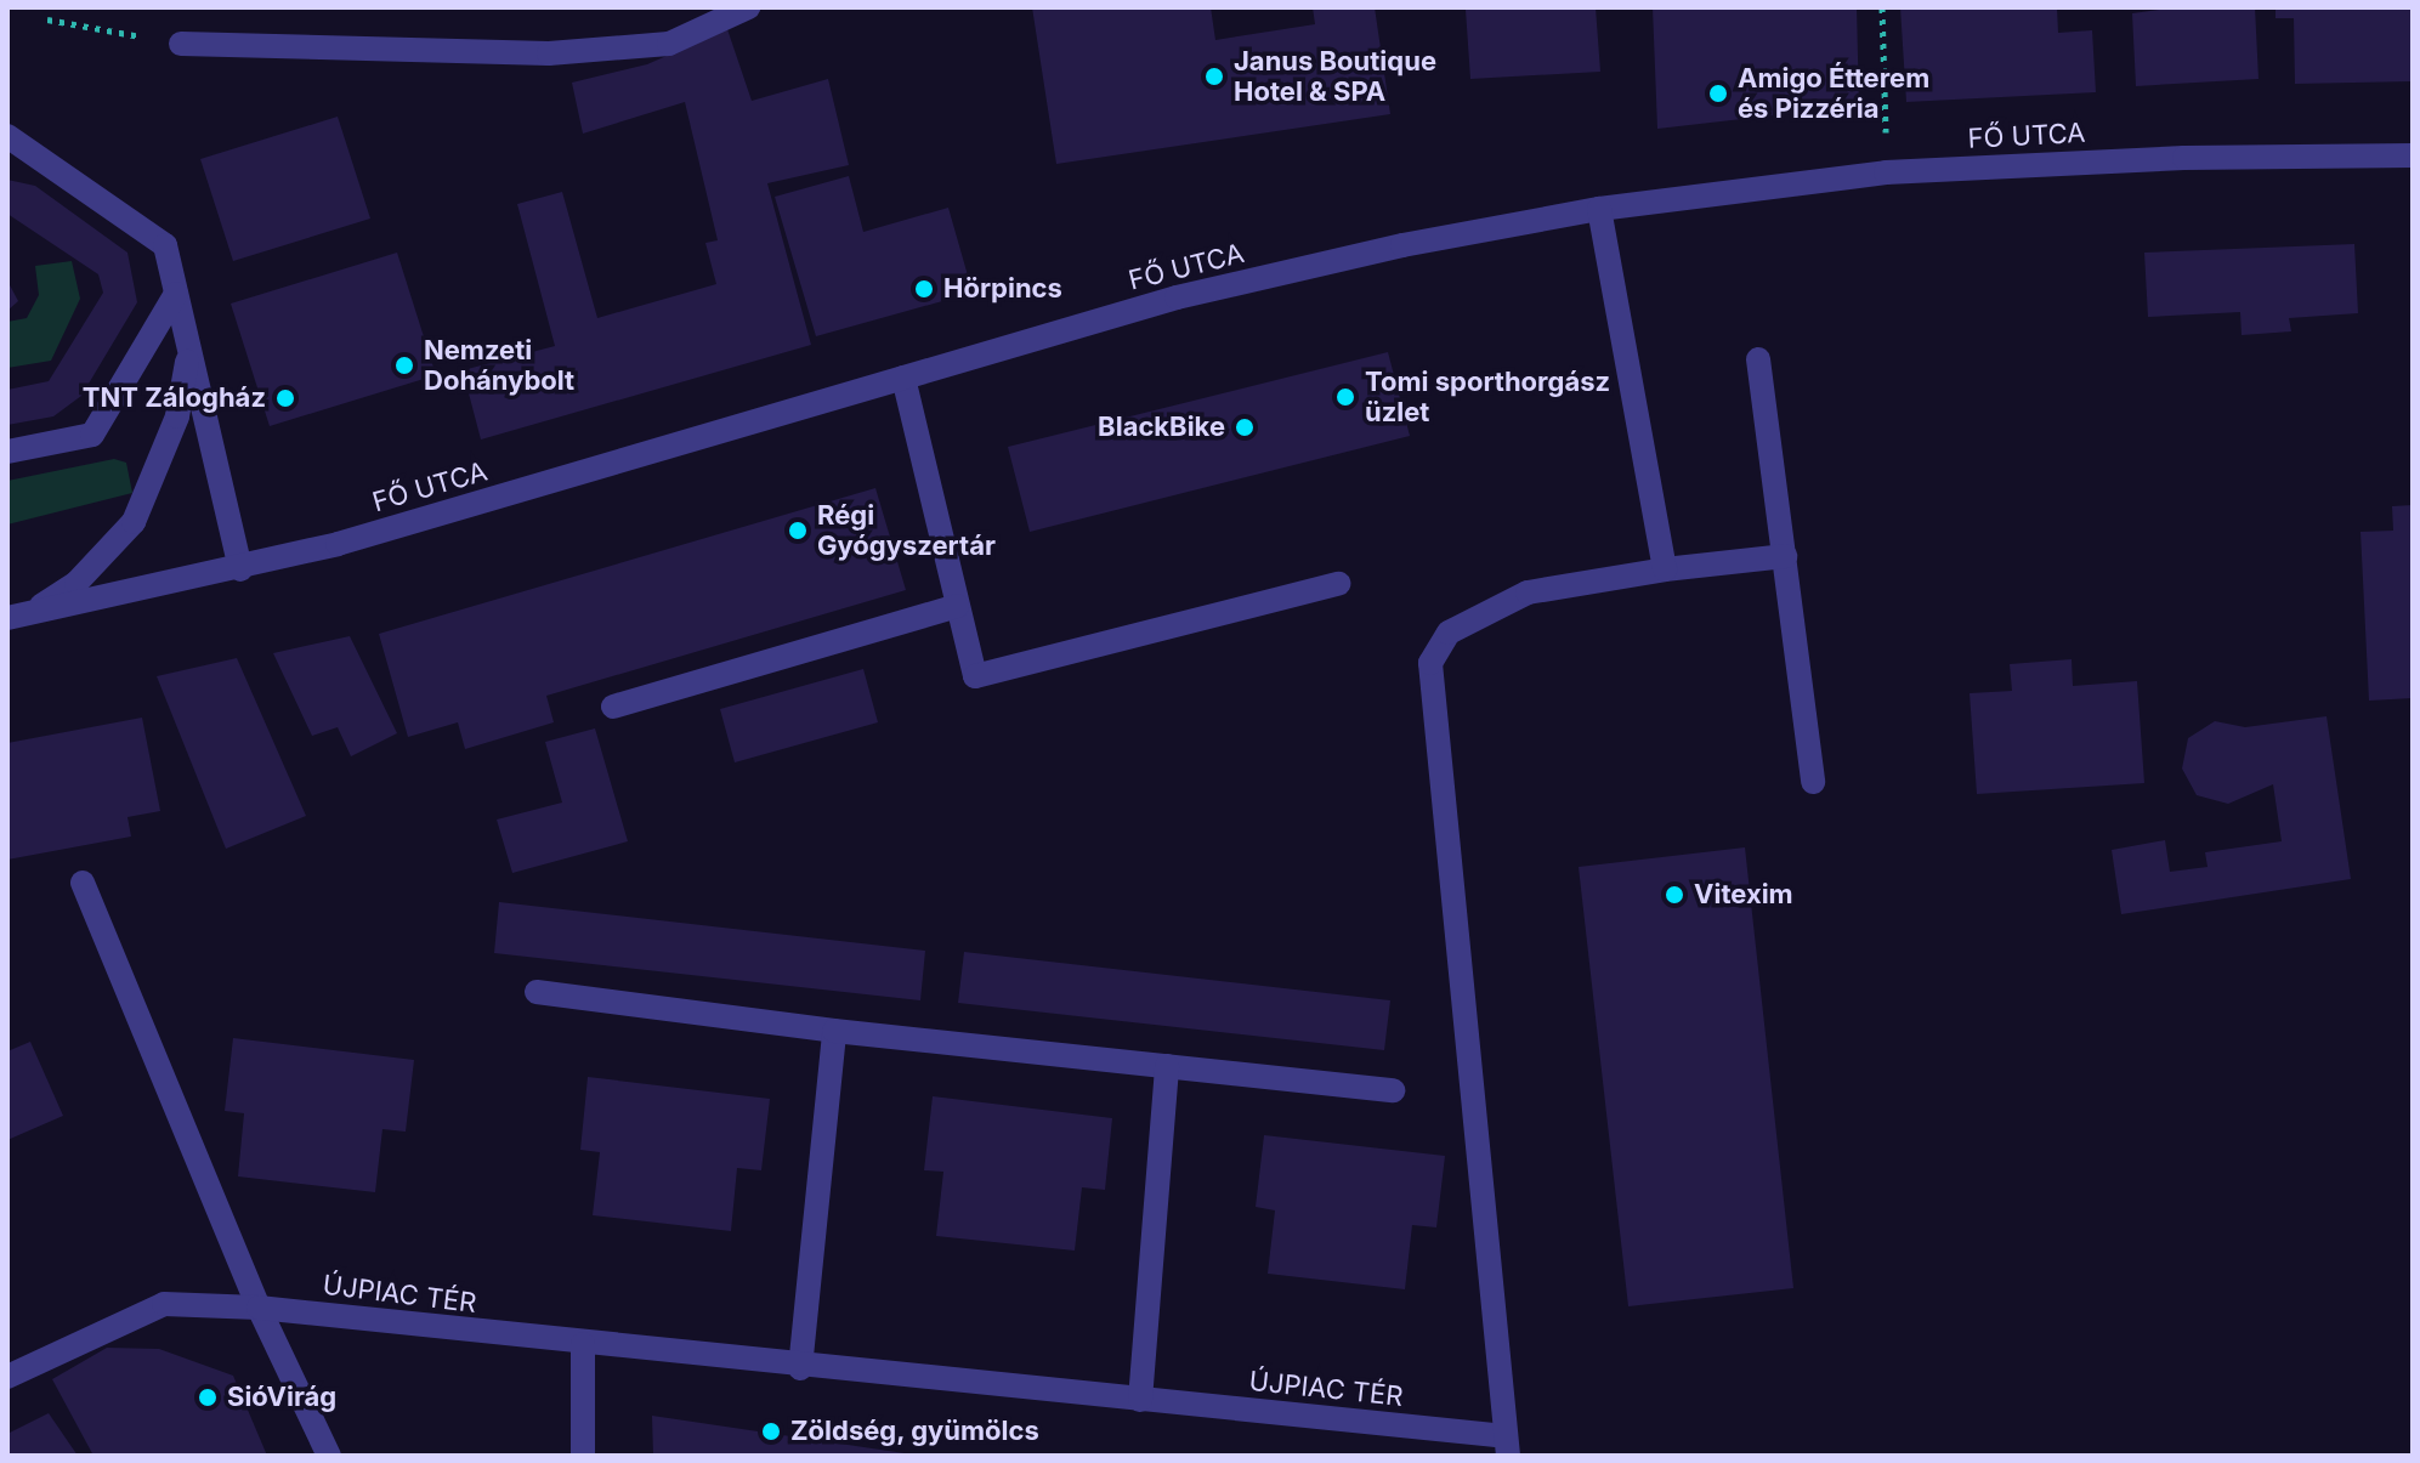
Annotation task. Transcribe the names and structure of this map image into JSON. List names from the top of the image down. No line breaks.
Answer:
{"streets":{"street":["FŐ UTCA","ÚJPIAC TÉR"]},"places":["Janus Boutique Hotel & SPA","Amigo Étterem és Pizzéria","Hörpincs","Nemzeti Dohánybolt","Tomi sporthorgász üzlet","TNT Zálogház","BlackBike","Régi Gyógyszertár","Vitexim","SióVirág","Zöldség, gyümölcs"]}
